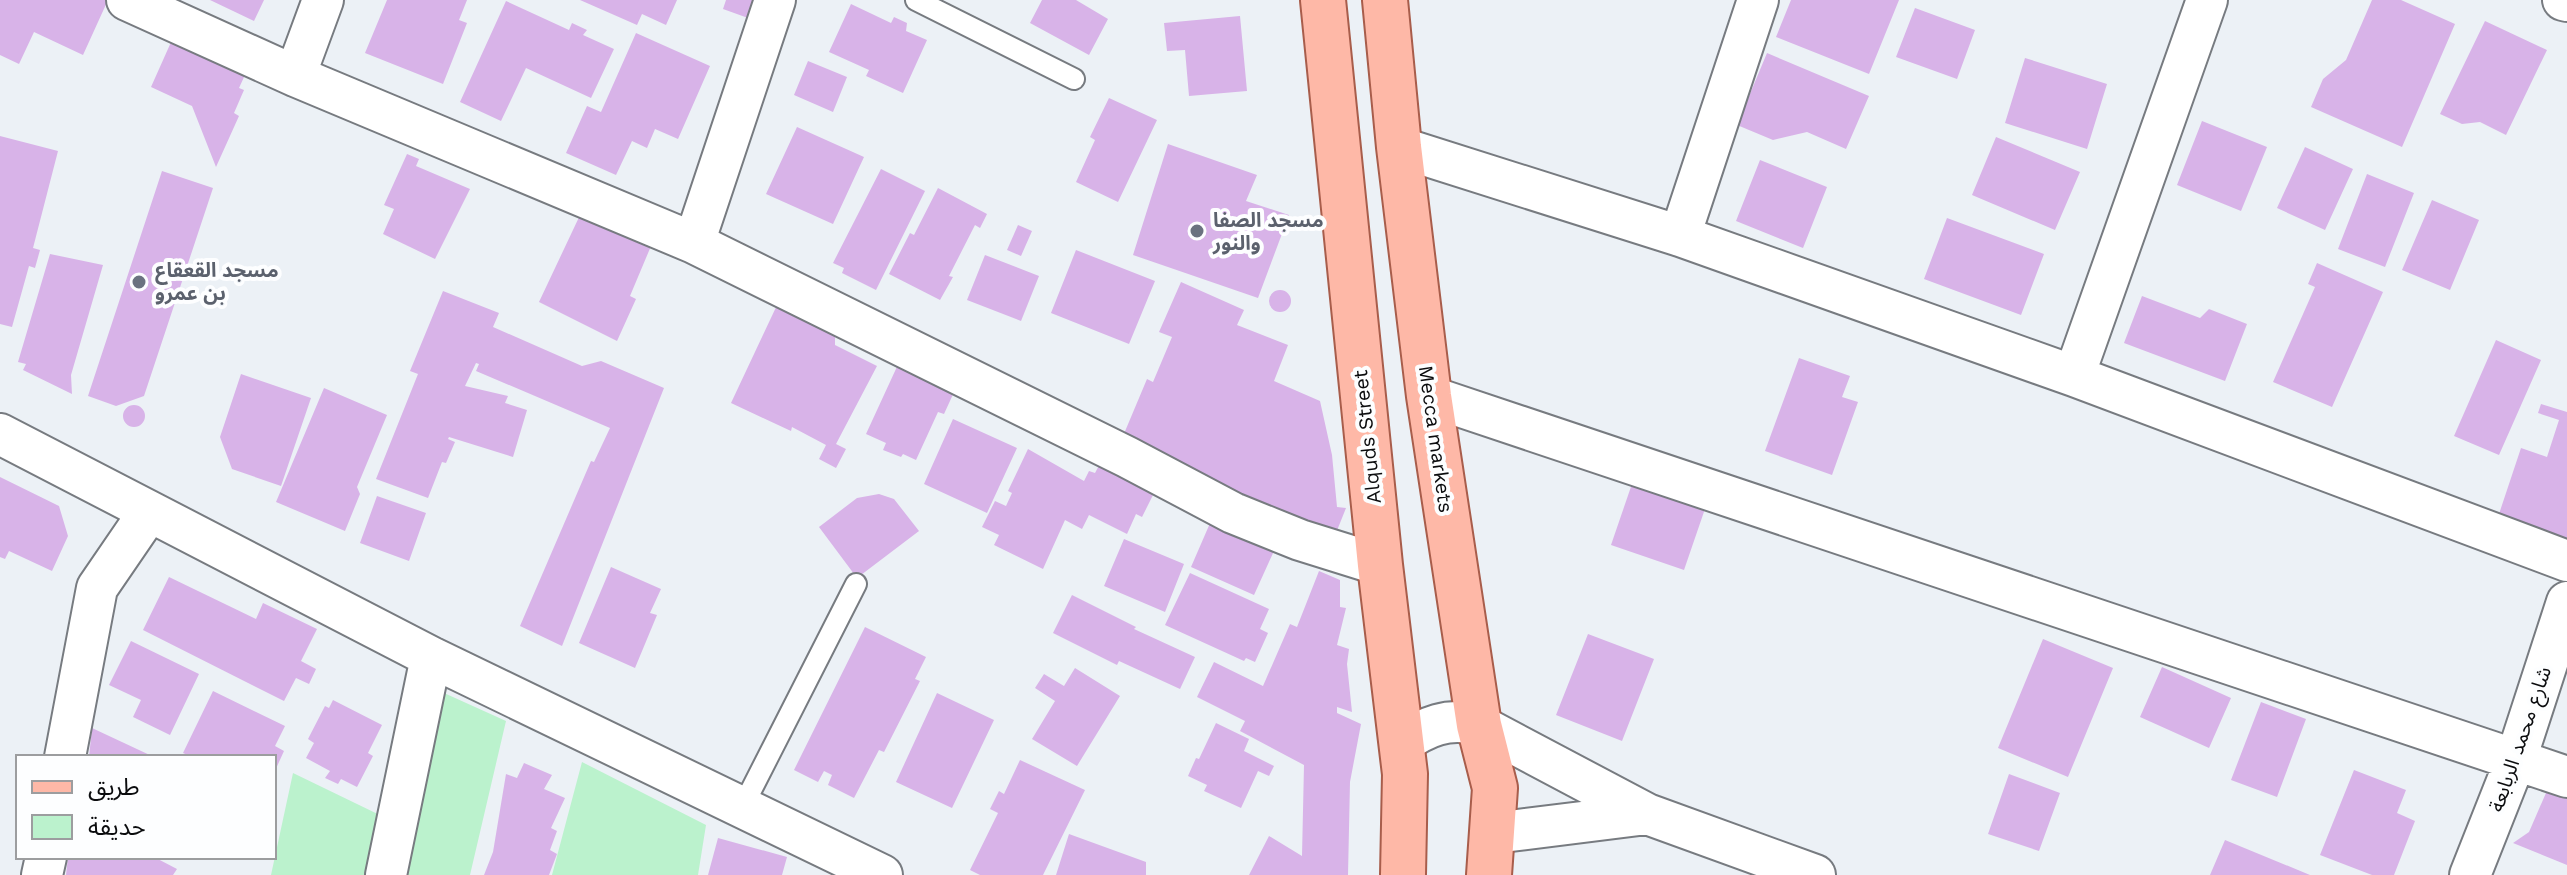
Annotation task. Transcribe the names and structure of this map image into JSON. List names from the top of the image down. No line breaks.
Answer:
{"streets":{"main road":["Alquds Street","Mecca markets"],"street":["شارع محمد الربابعة"]},"places":["مسجد الصفا والنور","مسجد القعقاع بن عمرو"],"legend":["طريق","حديقة"]}
